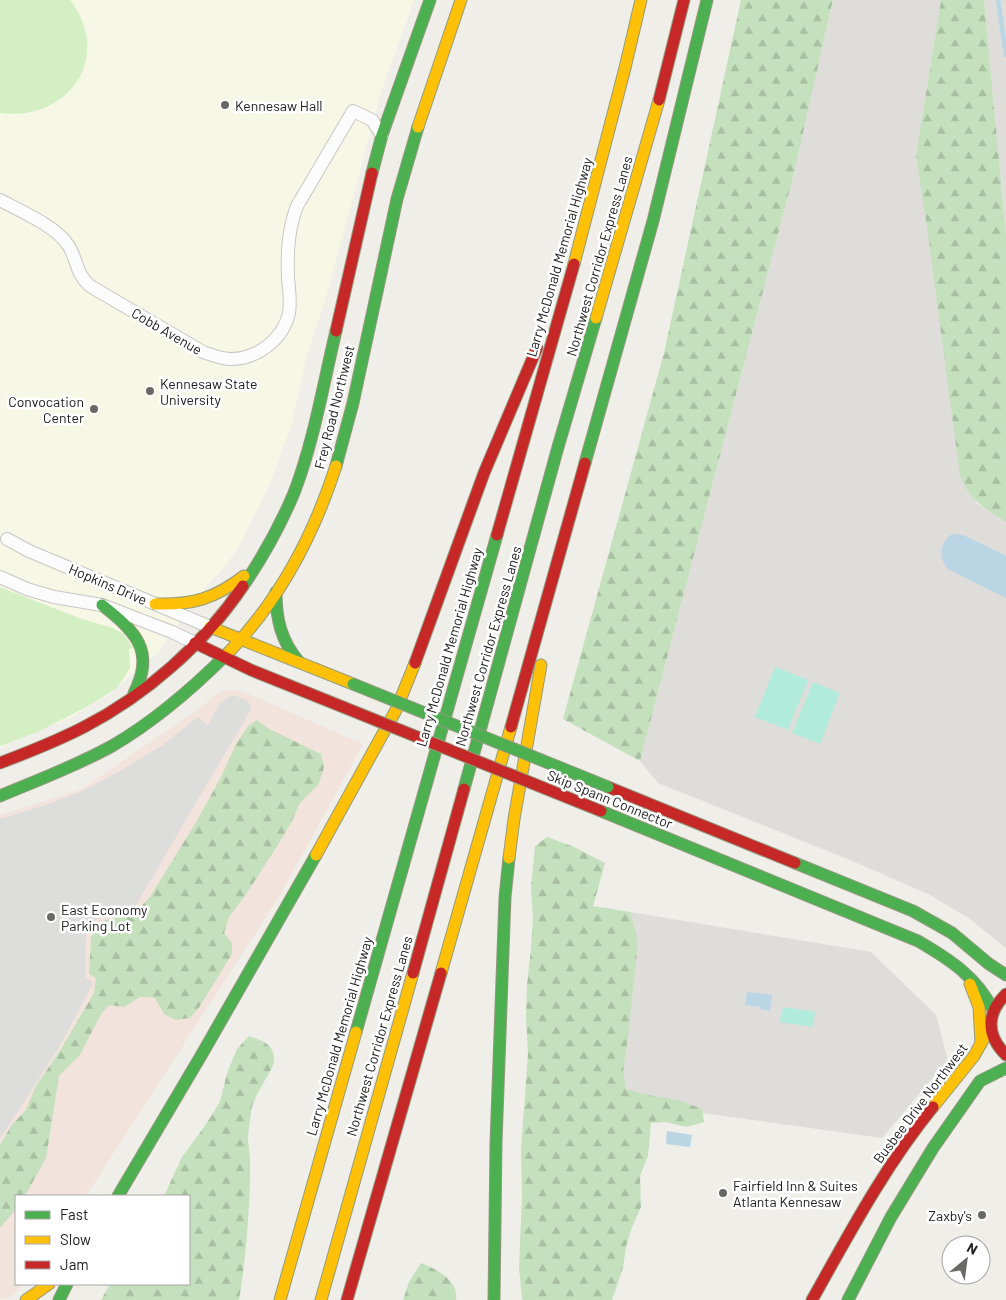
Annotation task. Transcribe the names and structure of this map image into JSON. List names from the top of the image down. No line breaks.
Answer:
{"streets":{"main road":["Northwest Corridor Express Lanes","Larry McDonald Memorial Highway","Frey Road Northwest","Skip Spann Connector","Busbee Drive Northwest"],"street":["Cobb Avenue","Hopkins Drive"]},"crossings":[["Cobb Avenue","Frey Road Northwest"],["Frey Road Northwest","Hopkins Drive"],["Frey Road Northwest","Skip Spann Connector"],["Hopkins Drive","Skip Spann Connector"],["Skip Spann Connector","Busbee Drive Northwest"]],"places":["Kennesaw Hall","Kennesaw State University","Convocation Center","East Economy Parking Lot","Fairfield Inn & Suites Atlanta Kennesaw","Zaxby's"],"legend":["Fast","Slow","Jam"],"north":"top right"}
